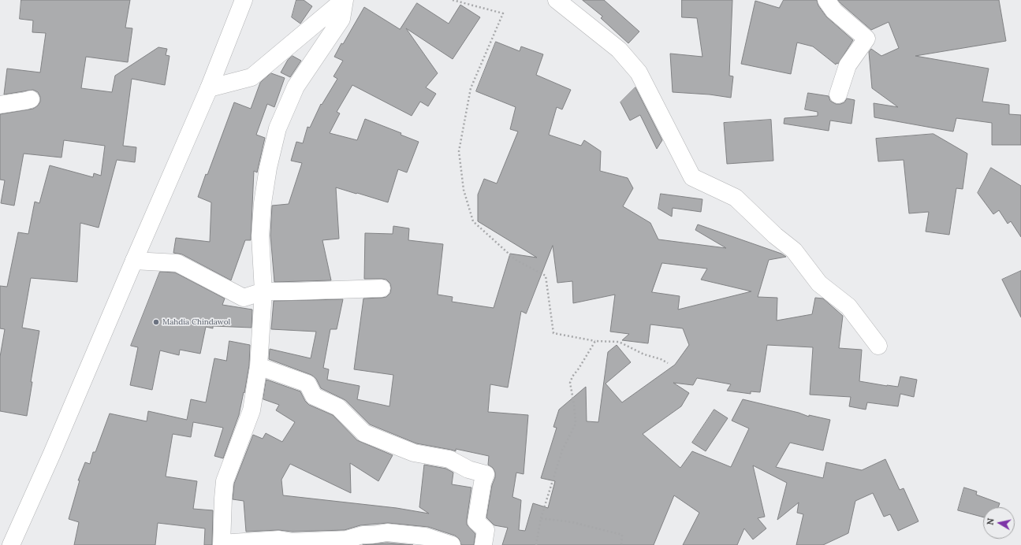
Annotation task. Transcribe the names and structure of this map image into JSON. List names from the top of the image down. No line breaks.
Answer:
{"places":["Mahdia Chindawol"],"north":"left"}
